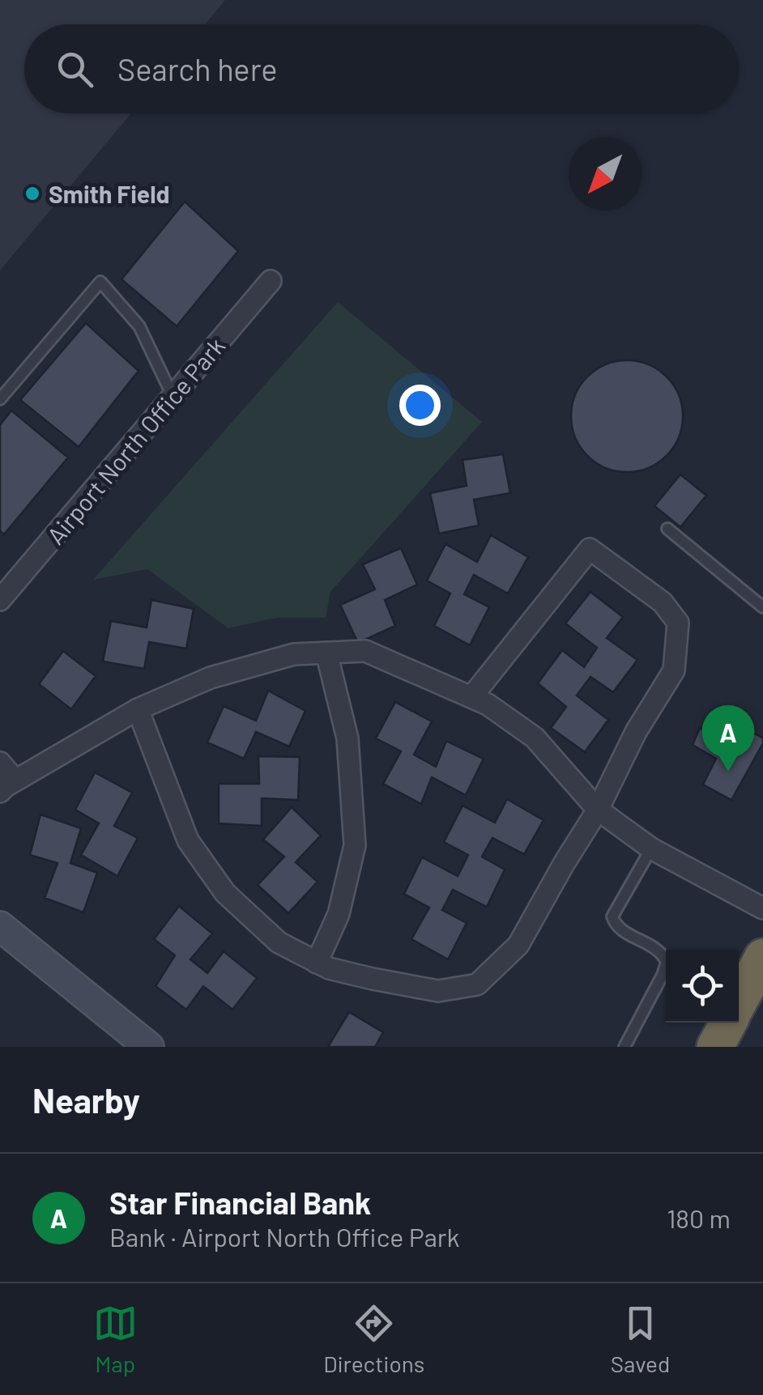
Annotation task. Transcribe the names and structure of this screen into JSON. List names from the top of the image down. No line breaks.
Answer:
{"streets":{"street":["Airport North Office Park"]},"places":["Smith Field"],"north":"bottom left","page":{"search":"Search here","pins":"A","heading":"Nearby","list":[{"mark":"A","name":"Star Financial Bank","note":"Bank · Airport North Office Park","value":"180 m"}],"nav":["Map","Directions","Saved"]}}
